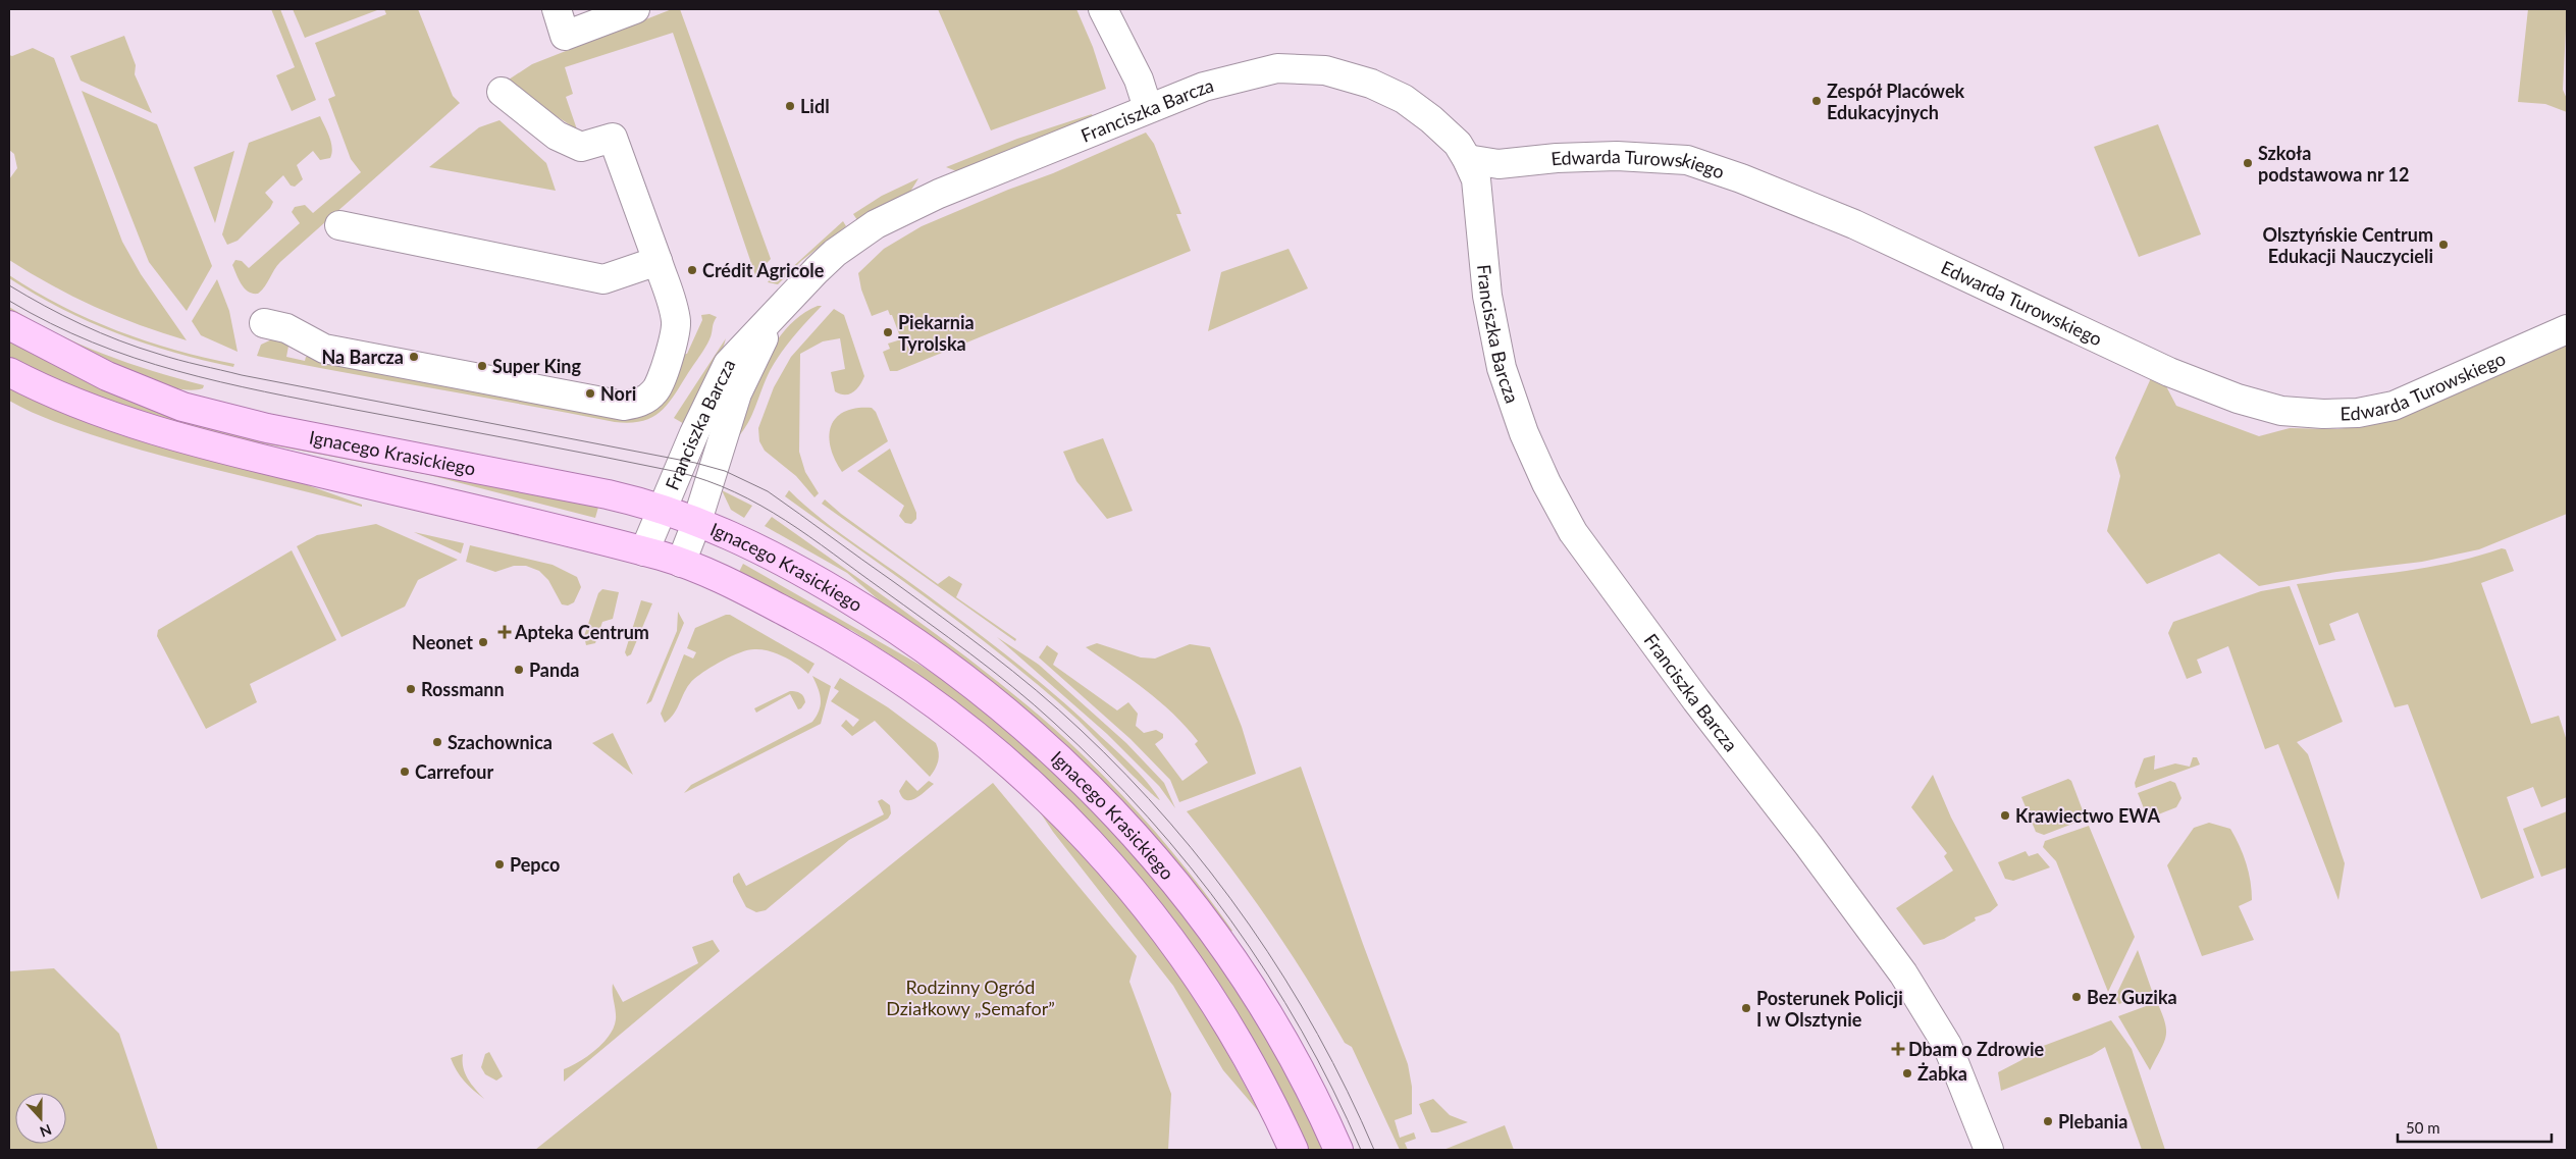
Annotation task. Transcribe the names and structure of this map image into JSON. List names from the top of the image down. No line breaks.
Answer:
{"streets":{"main road":["Ignacego Krasickiego"],"street":["Franciszka Barcza","Edwarda Turowskiego"]},"crossings":[["Franciszka Barcza","Edwarda Turowskiego"],["Franciszka Barcza","Ignacego Krasickiego"]],"parks":["Rodzinny Ogród Działkowy „Semafor”"],"places":{"other":["Zespół Placówek Edukacyjnych","Lidl","Szkoła podstawowa nr 12","Olsztyńskie Centrum Edukacji Nauczycieli","Crédit Agricole","Piekarnia Tyrolska","Na Barcza","Super King","Nori","Neonet","Panda","Rossmann","Szachownica","Carrefour","Krawiectwo EWA","Pepco","Bez Guzika","Posterunek Policji I w Olsztynie","Żabka","Plebania"],"health":["Apteka Centrum","Dbam o Zdrowie"]},"scale_bar":"50 m","north":"bottom"}
